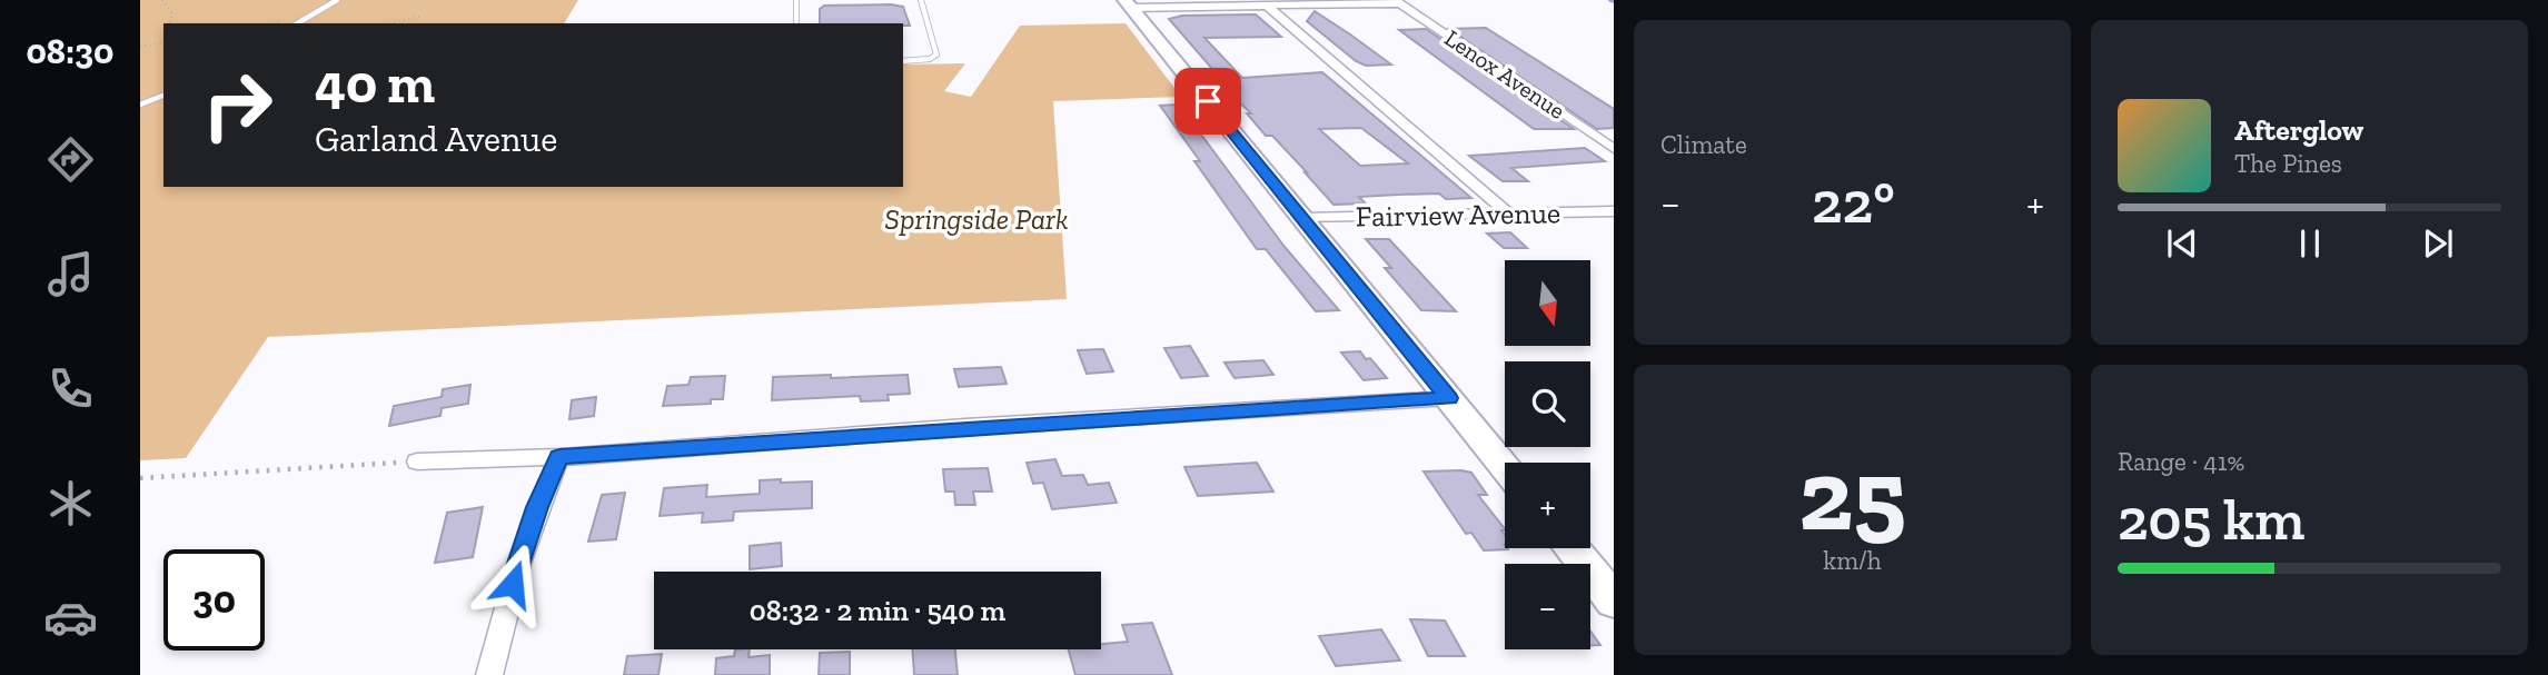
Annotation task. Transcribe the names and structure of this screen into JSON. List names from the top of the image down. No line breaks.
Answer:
{"streets":{"street":["Lenox Avenue","Fairview Avenue"]},"parks":["Springside Park"],"north":"bottom","page":{"tabs":"08:30","tile":["Climate",["25","km/h"],["Range · 41%","205 km"]],"turn":["40 m","Garland Avenue"],"song":["Afterglow","The Pines"],"heat":["−","22°","+"],"map_buttons":["+","−"],"limit":"30","trip":"08:32 · 2 min · 540 m"}}
